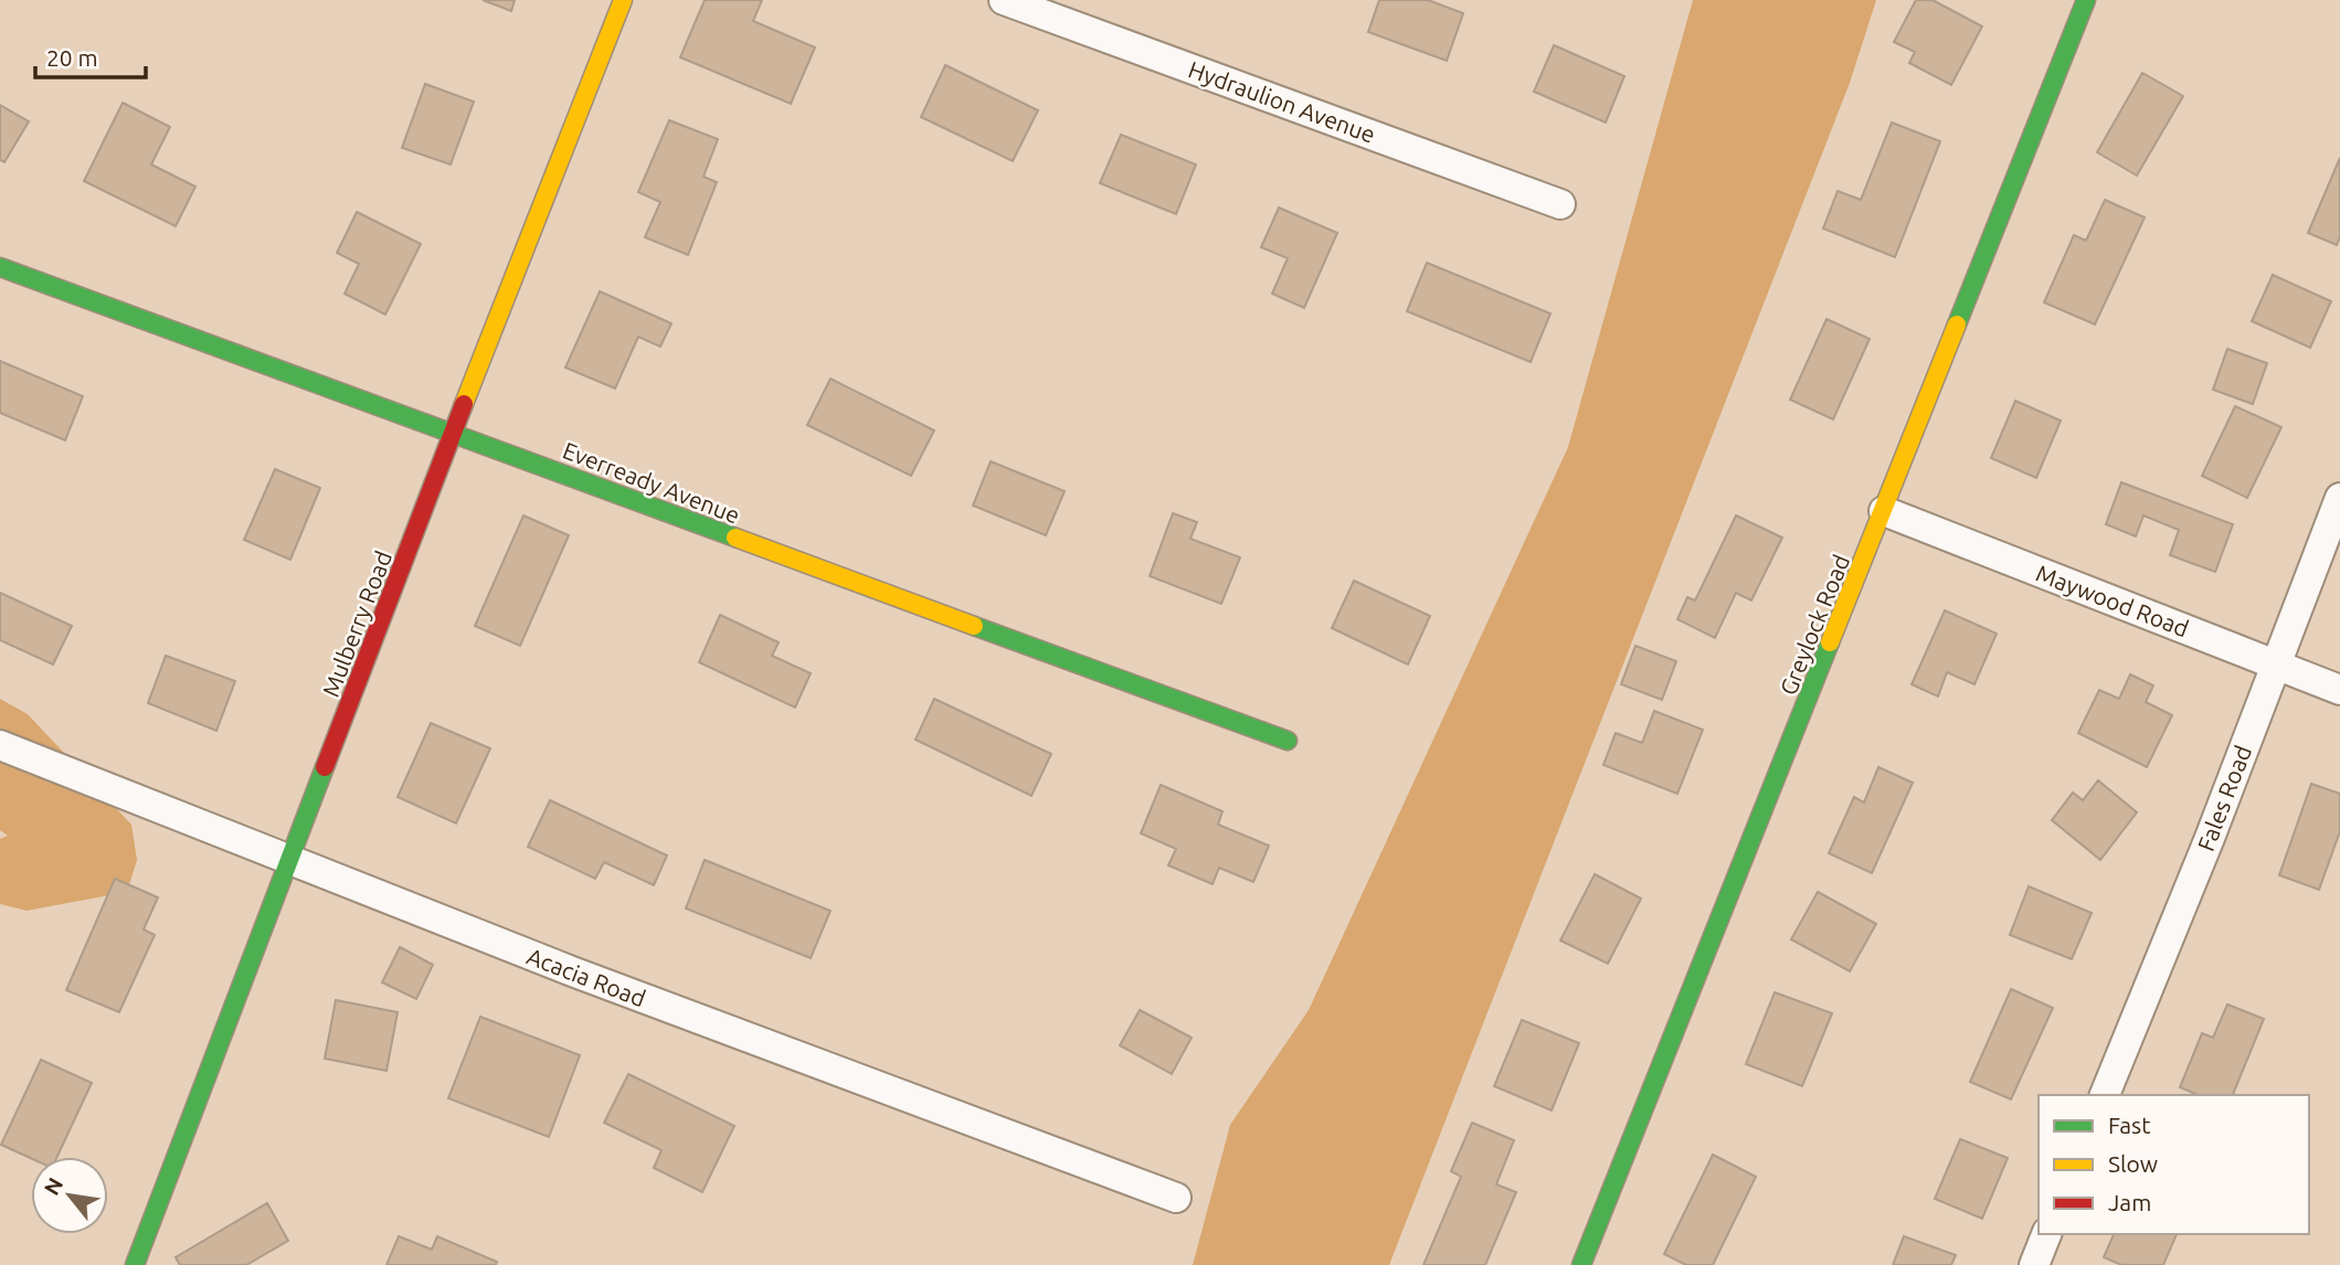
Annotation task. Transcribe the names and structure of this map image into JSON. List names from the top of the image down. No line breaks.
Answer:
{"streets":{"street":["Hydraulion Avenue","Everready Avenue","Maywood Road","Mulberry Road","Greylock Road","Fales Road","Acacia Road"]},"crossings":[["Everready Avenue","Mulberry Road"],["Maywood Road","Greylock Road"],["Maywood Road","Fales Road"],["Mulberry Road","Acacia Road"]],"legend":["Fast","Slow","Jam"],"scale_bar":"20 m","north":"top left"}
